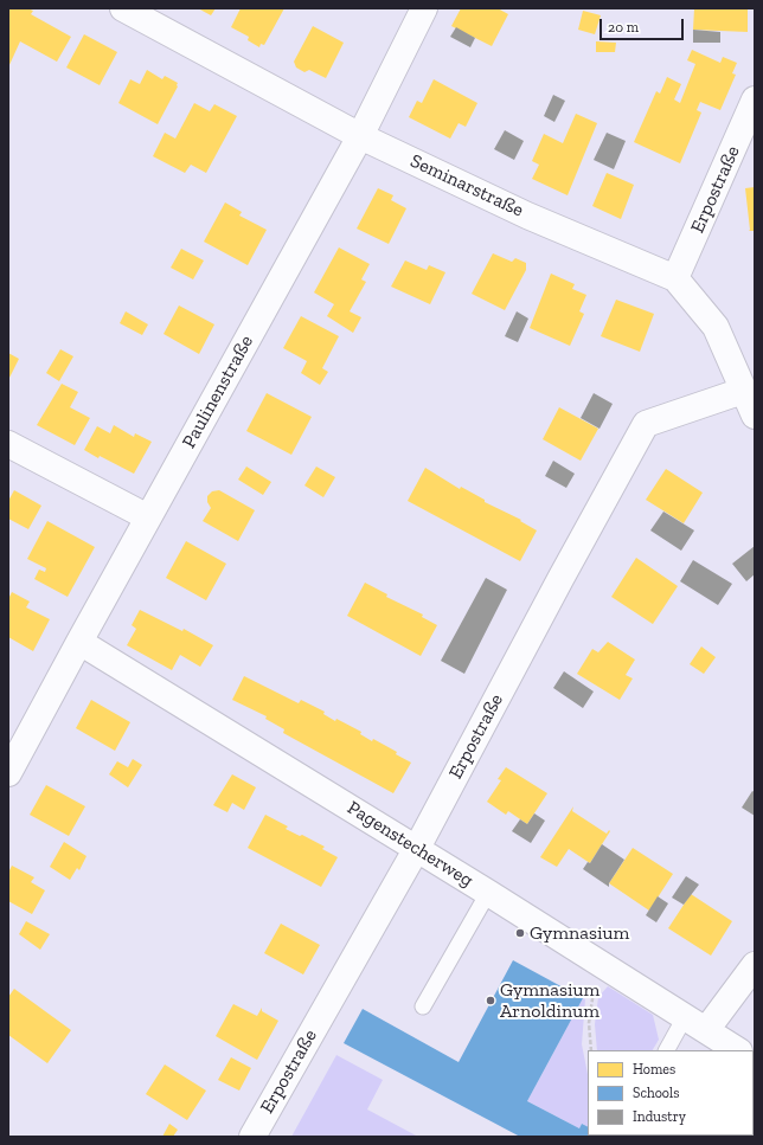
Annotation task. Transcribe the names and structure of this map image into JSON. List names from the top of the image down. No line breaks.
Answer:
{"streets":{"street":["Seminarstraße","Erpostraße","Paulinenstraße","Pagenstecherweg"]},"crossings":[["Seminarstraße","Erpostraße"],["Seminarstraße","Paulinenstraße"],["Erpostraße","Pagenstecherweg"],["Paulinenstraße","Pagenstecherweg"]],"places":["Gymnasium","Gymnasium Arnoldinum"],"legend":["Homes","Schools","Industry"],"scale_bar":"20 m"}
